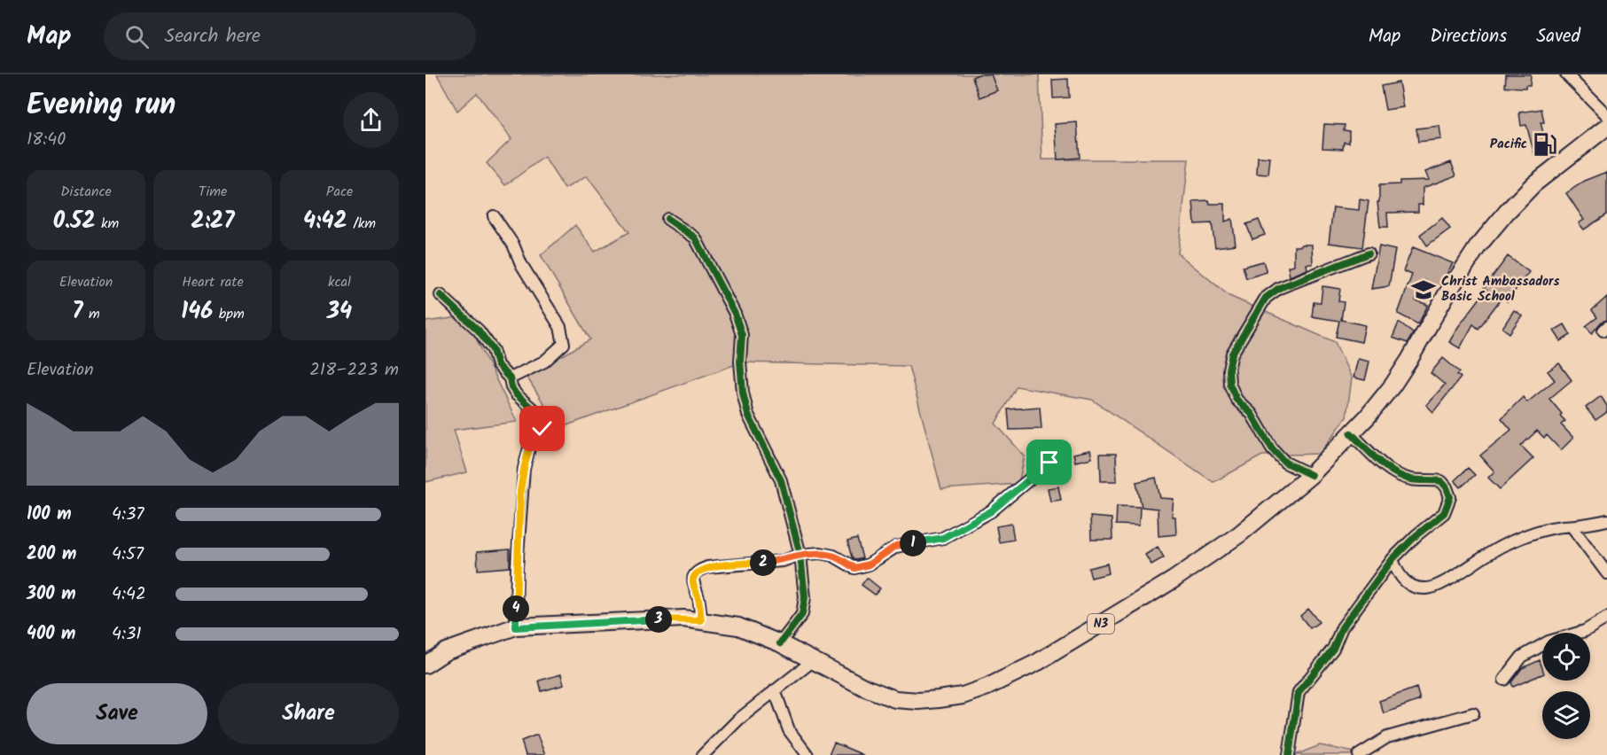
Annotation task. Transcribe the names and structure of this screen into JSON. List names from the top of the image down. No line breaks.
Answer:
{"streets":{"main road":["N3"]},"places":{"fuel station":["Pacific"],"school or university":["Christ Ambassadors Basic School"]},"page":{"header":"Map","search":"Search here","nav":["Map","Directions","Saved"],"heading":["Evening run","18:40"],"stats":[["Distance","0.52 km"],["Time","2:27"],["Pace","4:42 /km"],["Elevation","7 m"],["Heart rate","146 bpm"],["kcal","34"]],"chart":["Elevation","218–223 m"],"list":[{"name":"100 m","note":"4:37"},{"name":"200 m","note":"4:57"},{"name":"300 m","note":"4:42"},{"name":"400 m","note":"4:31"}],"pins":["1","2","4","3"],"buttons":["Save","Share"]}}
